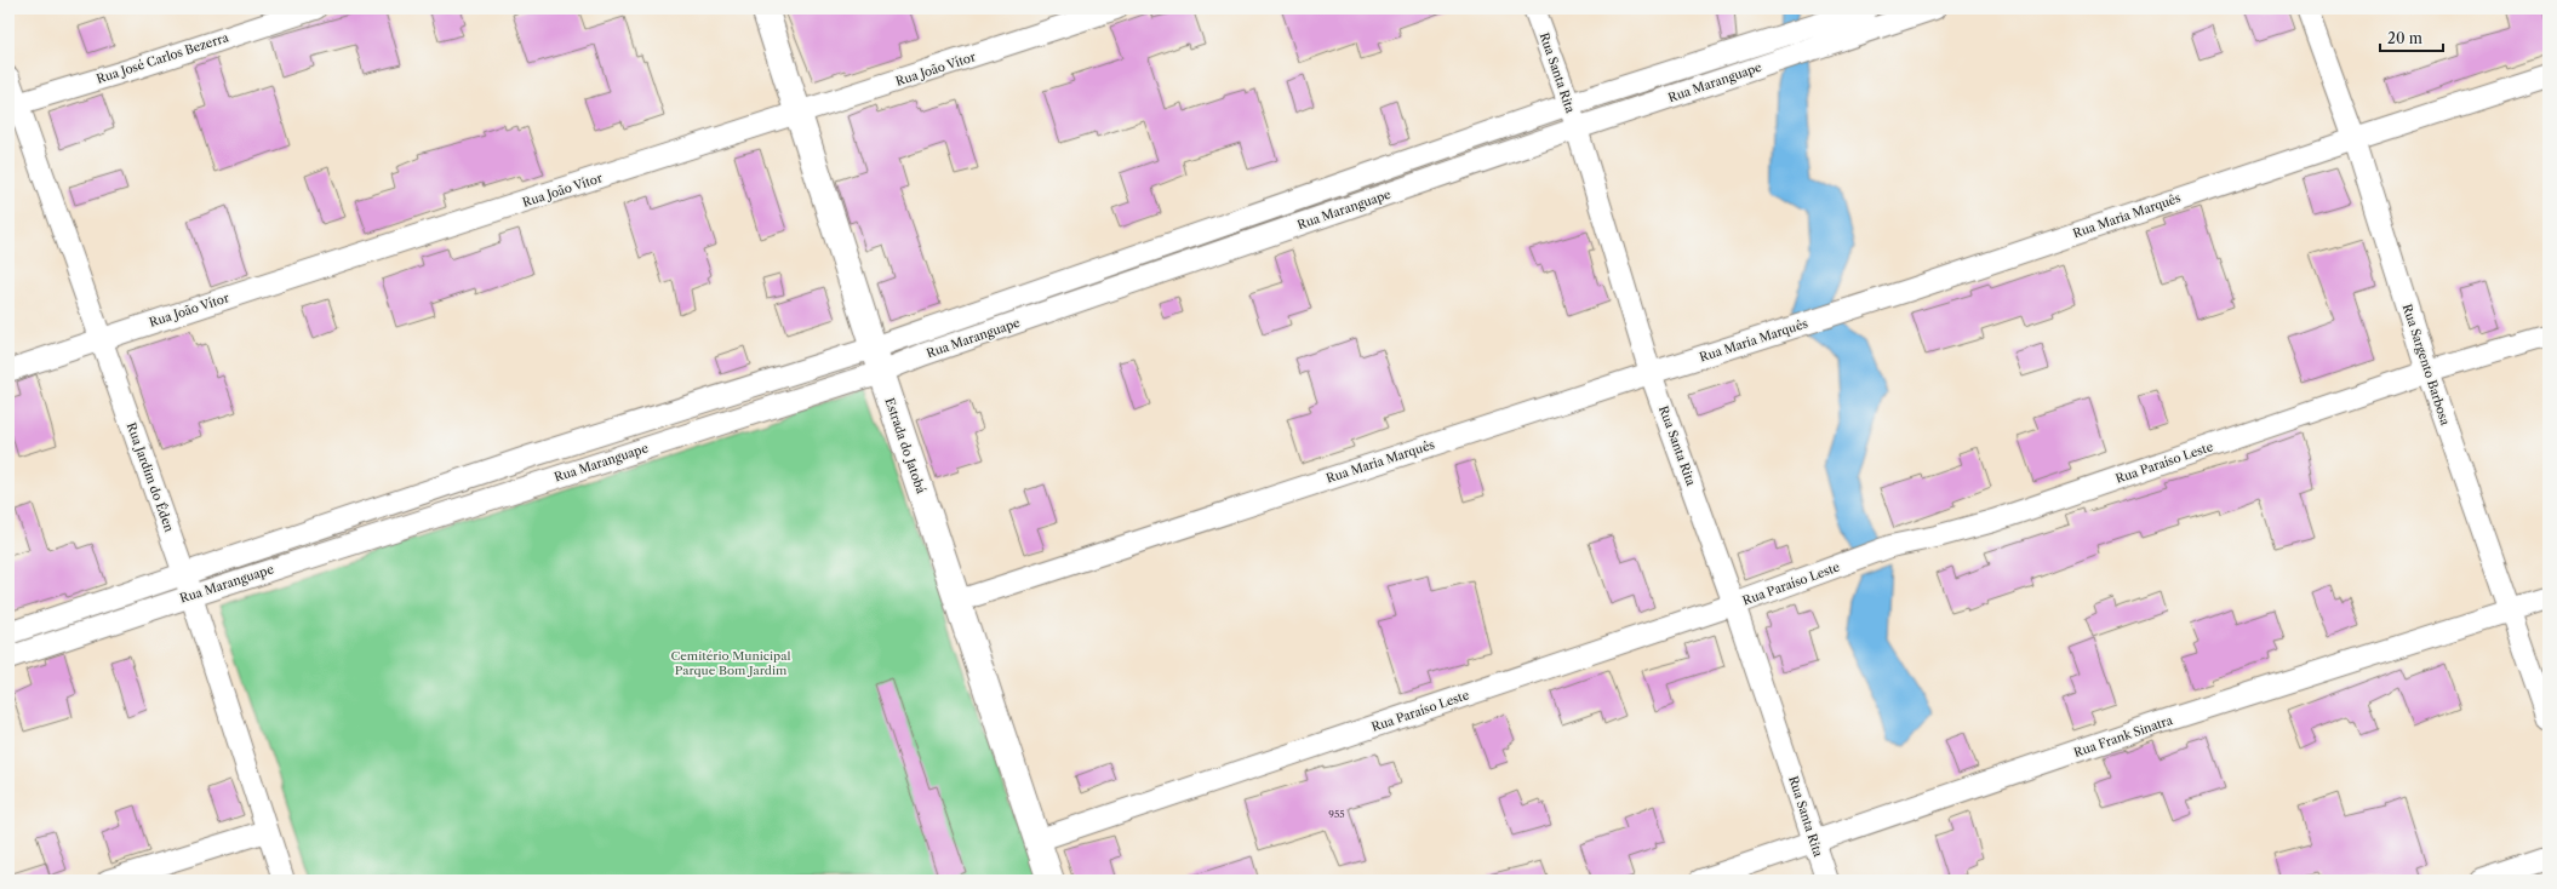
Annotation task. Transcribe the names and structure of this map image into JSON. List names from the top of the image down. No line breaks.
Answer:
{"streets":{"street":["Rua José Carlos Bezerra","Rua João Vítor","Rua Santa Rita","Rua Maranguape","Rua Maria Marquês","Rua Sargento Barbosa","Estrada do Jatobá","Rua Paraíso Leste","Rua Jardim do Éden","Rua Frank Sinatra"]},"crossings":[["Rua José Carlos Bezerra","Rua Jardim do Éden"],["Rua João Vítor","Estrada do Jatobá"],["Rua João Vítor","Rua Jardim do Éden"],["Rua Santa Rita","Rua Maranguape"],["Rua Santa Rita","Rua Maria Marquês"],["Rua Santa Rita","Rua Paraíso Leste"],["Rua Santa Rita","Rua Frank Sinatra"],["Rua Maranguape","Estrada do Jatobá"],["Rua Maranguape","Rua Jardim do Éden"],["Rua Maria Marquês","Rua Sargento Barbosa"],["Rua Maria Marquês","Estrada do Jatobá"],["Rua Sargento Barbosa","Rua Paraíso Leste"],["Rua Sargento Barbosa","Rua Frank Sinatra"],["Estrada do Jatobá","Rua Paraíso Leste"]],"parks":["Cemitério Municipal Parque Bom Jardim"],"house_numbers":["955"],"scale_bar":"20 m"}
